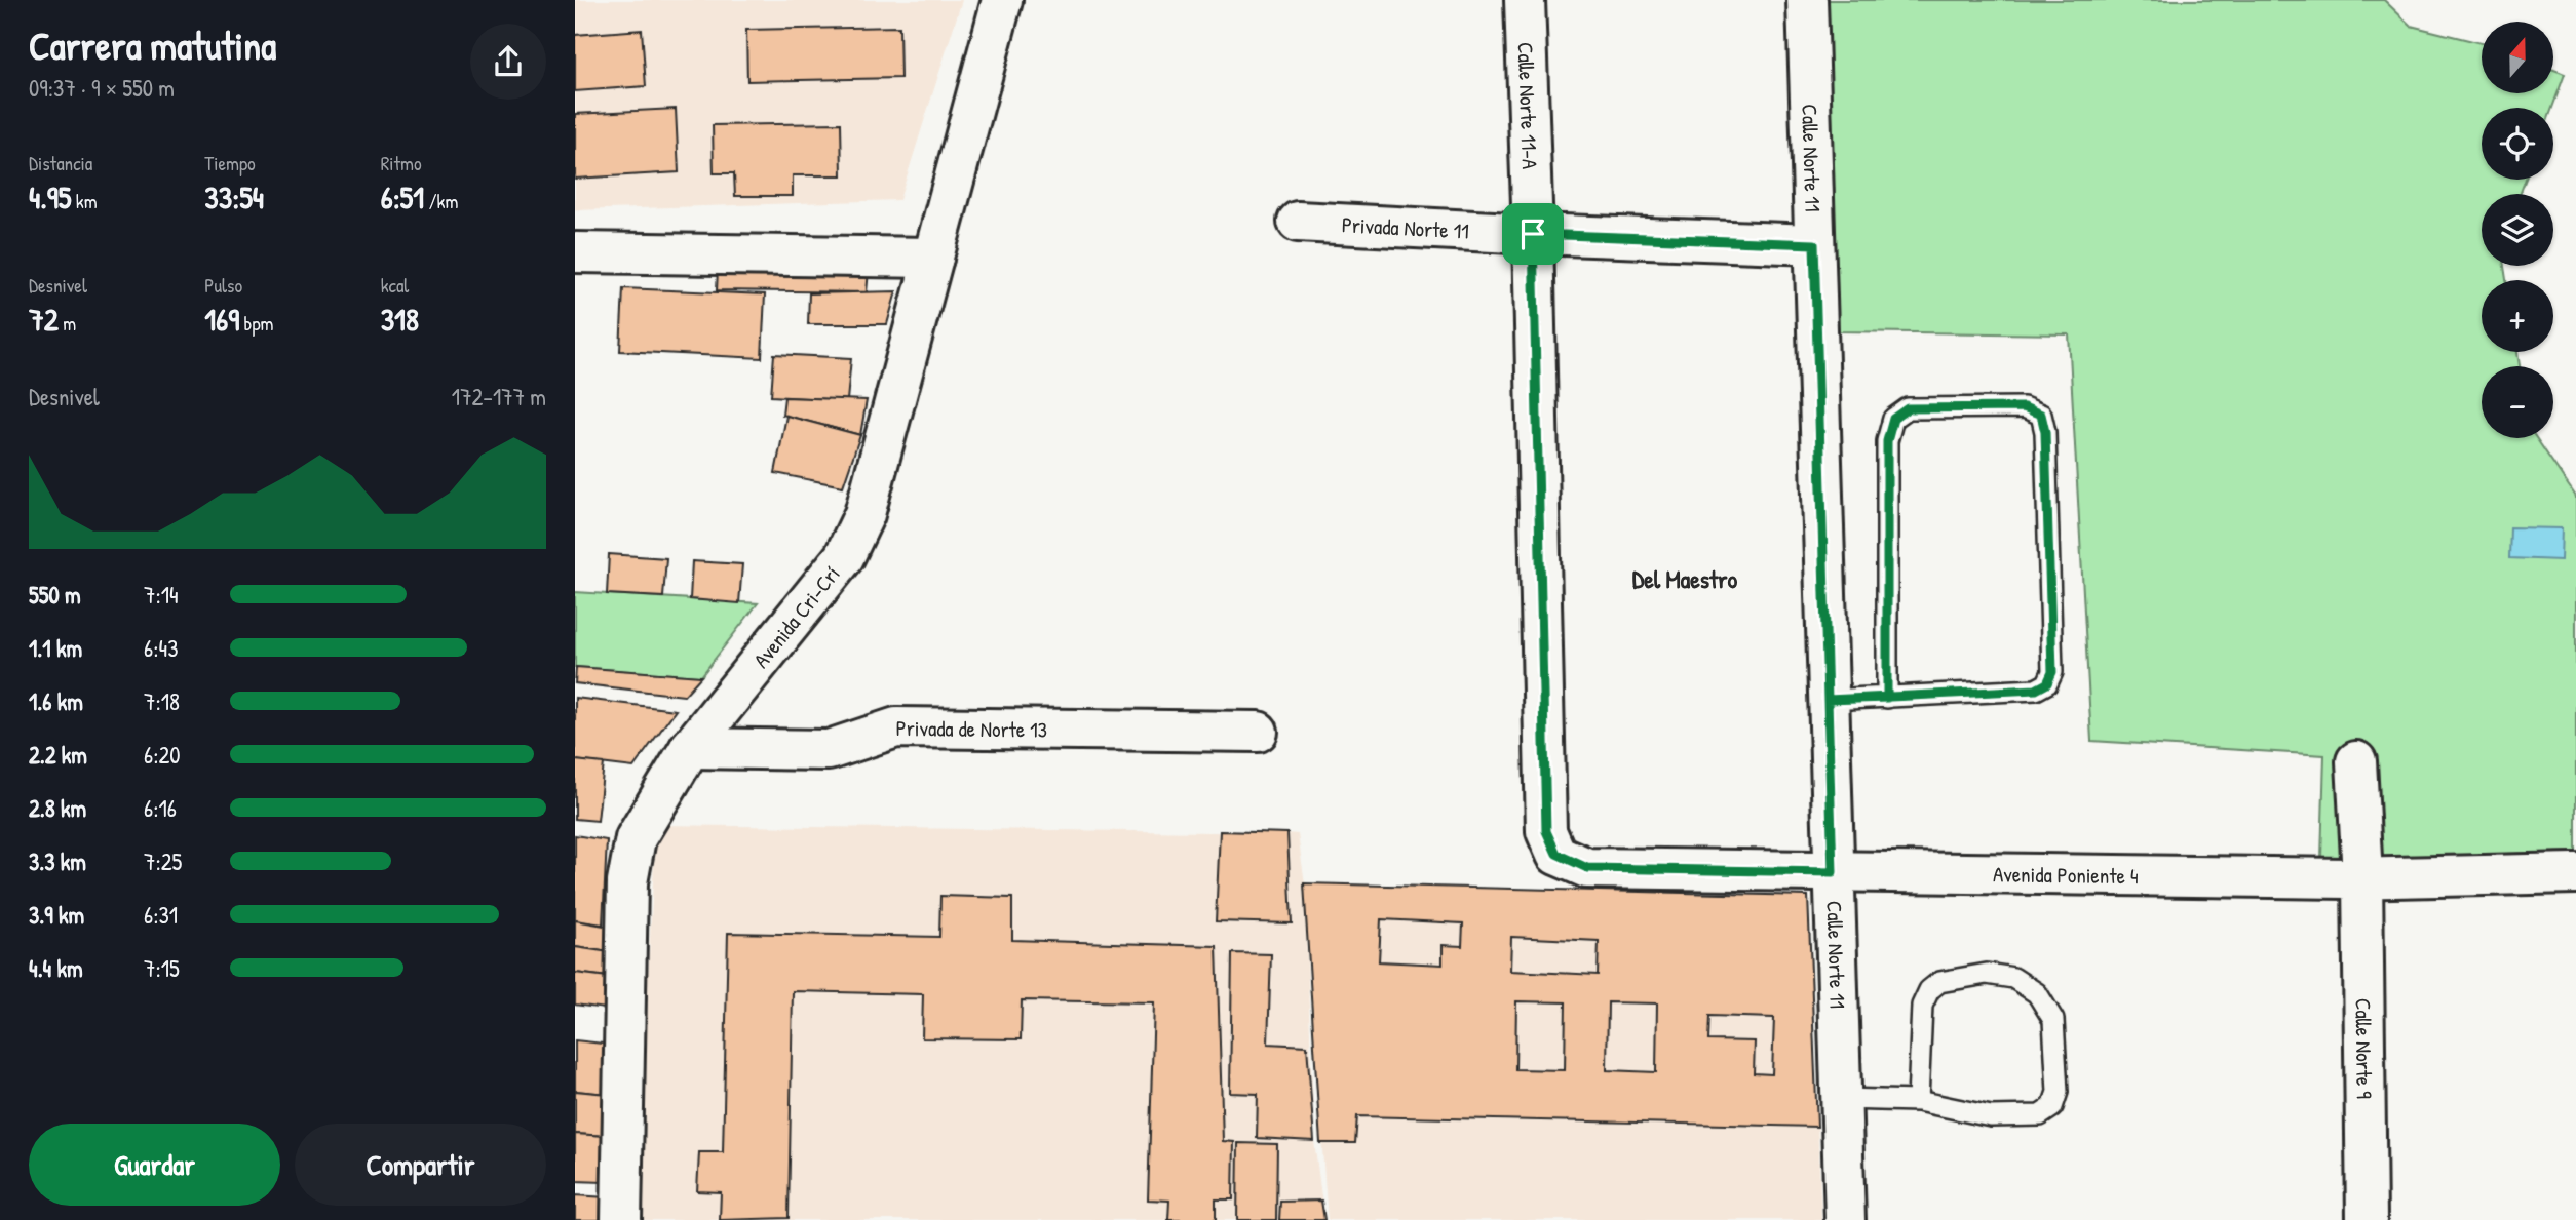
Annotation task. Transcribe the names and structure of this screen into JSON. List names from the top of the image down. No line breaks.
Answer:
{"streets":{"street":["Calle Norte 11-A","Calle Norte 11","Privada Norte 11","Avenida Cri-Crí","Privada de Norte 13","Avenida Poniente 4","Calle Norte 9"]},"crossings":[["Calle Norte 11-A","Privada Norte 11"],["Calle Norte 11-A","Avenida Poniente 4"],["Calle Norte 11","Privada Norte 11"],["Calle Norte 11","Avenida Poniente 4"],["Avenida Cri-Crí","Privada de Norte 13"],["Avenida Poniente 4","Calle Norte 9"]],"districts":["Del Maestro"],"north":"top","page":{"heading":["Carrera matutina","09:37 · 9 × 550 m"],"map_buttons":["+","−"],"stats":[["Distancia","4.95 km"],["Tiempo","33:54"],["Ritmo","6:51 /km"],["Desnivel","72 m"],["Pulso","169 bpm"],["kcal","318"]],"chart":["Desnivel","172–177 m"],"list":[{"name":"550 m","note":"7:14"},{"name":"1.1 km","note":"6:43"},{"name":"1.6 km","note":"7:18"},{"name":"2.2 km","note":"6:20"},{"name":"2.8 km","note":"6:16"},{"name":"3.3 km","note":"7:25"},{"name":"3.9 km","note":"6:31"},{"name":"4.4 km","note":"7:15"}],"buttons":["Guardar","Compartir"]}}
